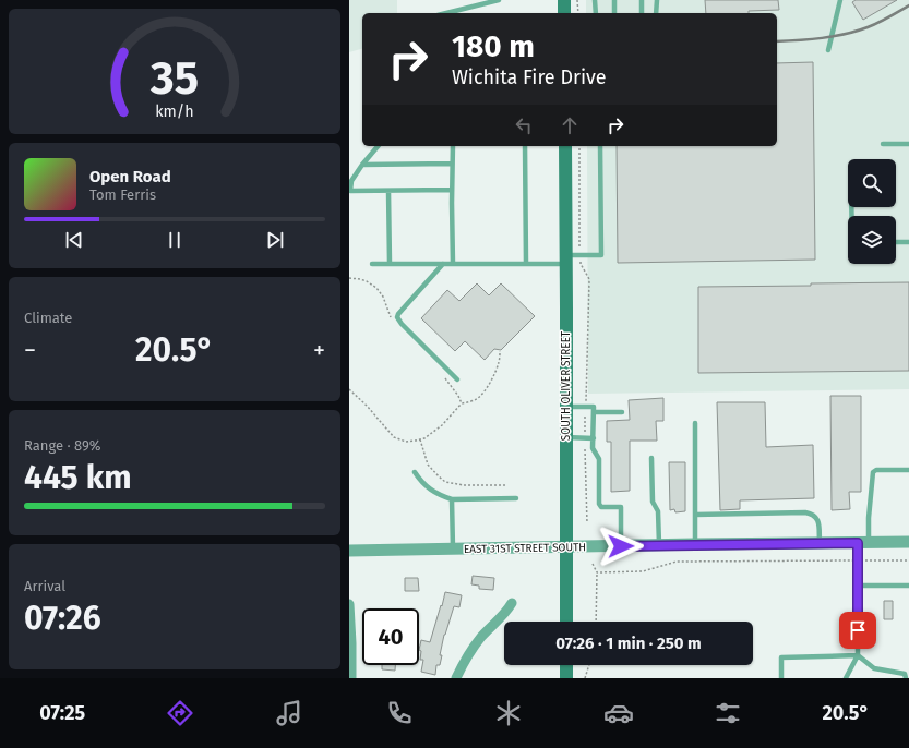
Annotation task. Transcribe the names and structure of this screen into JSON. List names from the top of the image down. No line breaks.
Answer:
{"streets":{"main road":["SOUTH OLIVER STREET"],"street":["EAST 31ST STREET SOUTH"]},"crossings":[["SOUTH OLIVER STREET","EAST 31ST STREET SOUTH"]],"page":{"turn":["180 m","Wichita Fire Drive"],"song":["Open Road","Tom Ferris"],"tile":["Climate",["Range · 89%","445 km"],["Arrival","07:26"]],"heat":["−","20.5°","+"],"limit":"40","trip":"07:26 · 1 min · 250 m","tabs":["07:25","20.5°"],"gauge":["35","km/h"]}}
